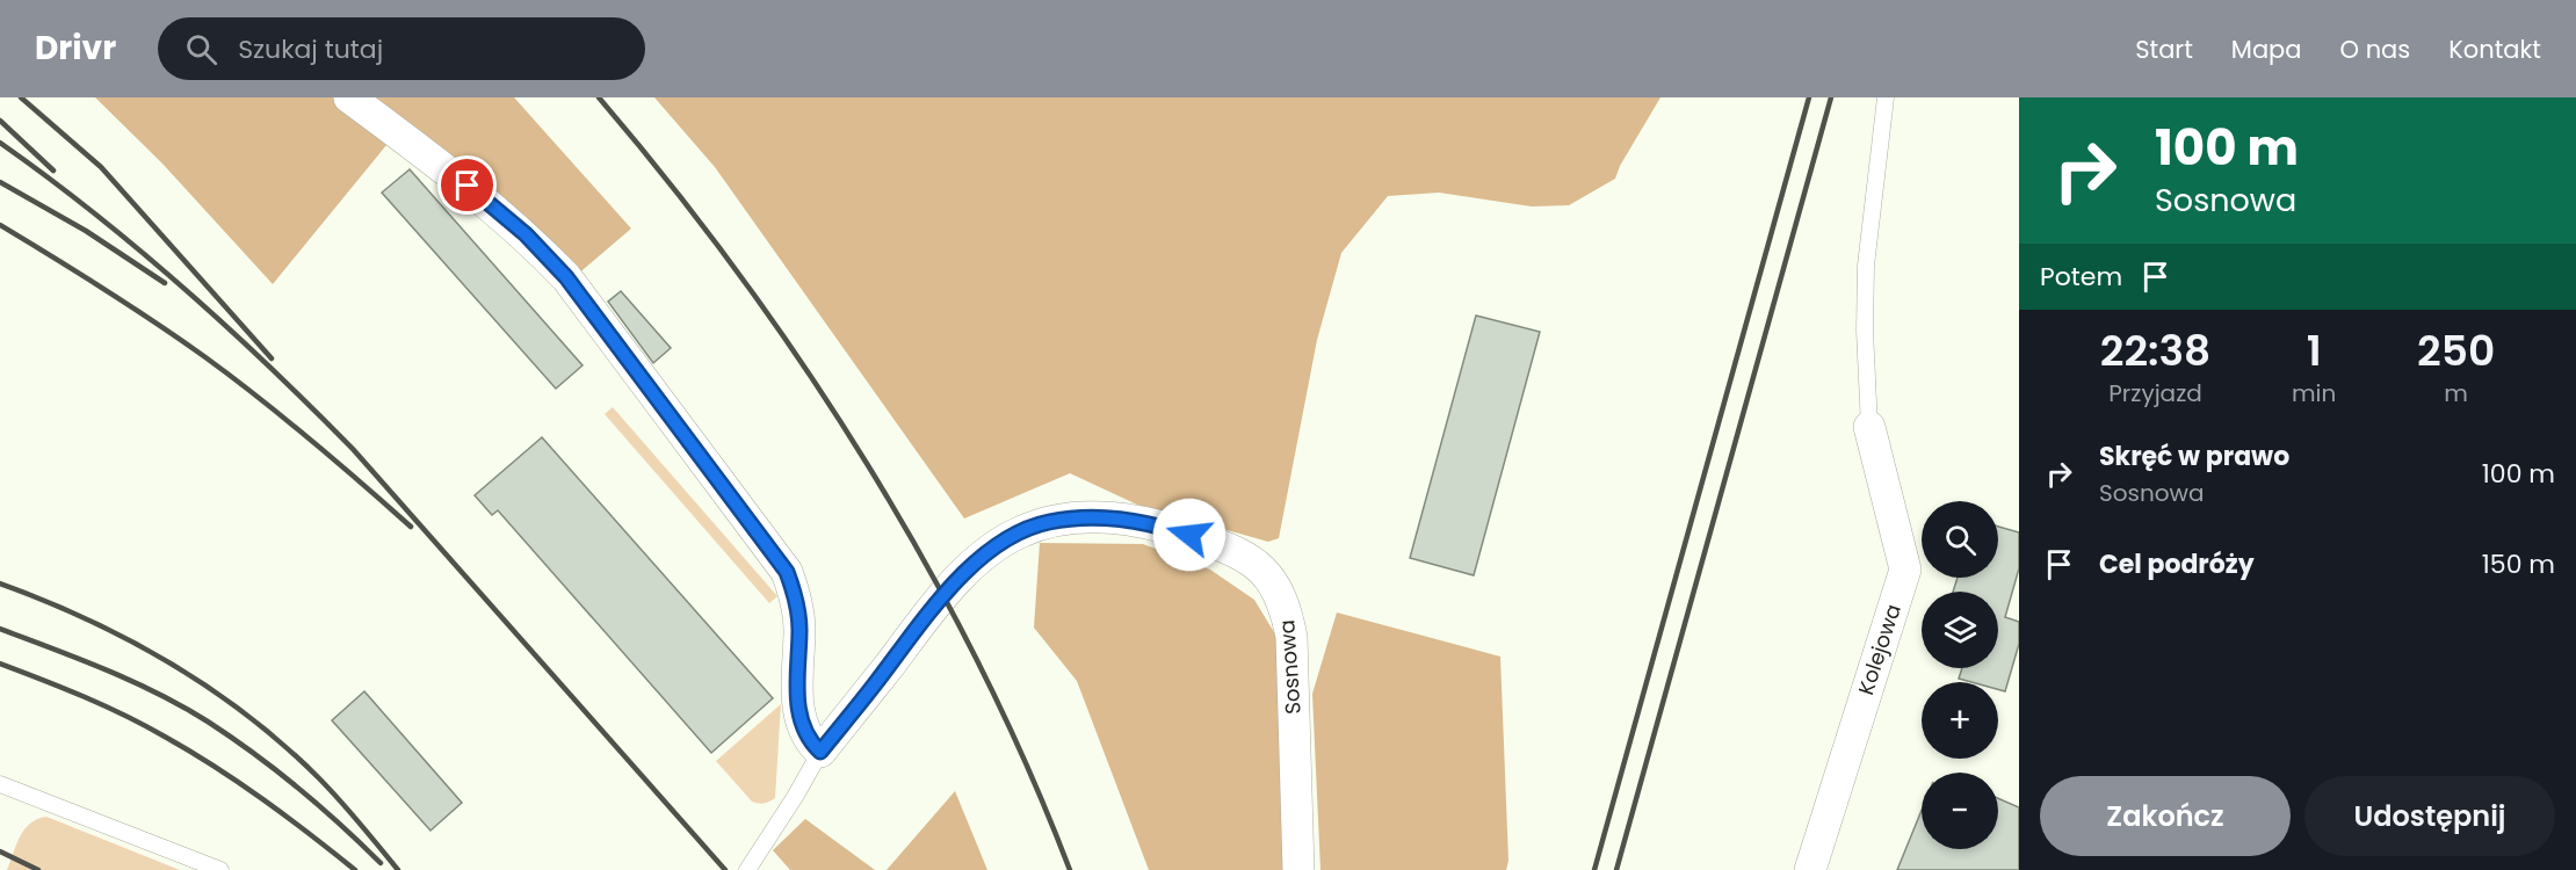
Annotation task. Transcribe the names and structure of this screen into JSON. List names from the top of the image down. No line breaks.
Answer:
{"streets":{"street":["Kolejowa","Sosnowa"]},"page":{"header":"Drivr","search":"Szukaj tutaj","nav":["Start","Mapa","O nas","Kontakt"],"turn":["100 m","Sosnowa"],"then":"Potem","eta":["22:38","Przyjazd","1","min","250","m"],"list":[{"name":"Skręć w prawo","note":"Sosnowa","value":"100 m"},{"name":"Cel podróży","value":"150 m"}],"map_buttons":["+","−"],"buttons":["Zakończ","Udostępnij"]}}
